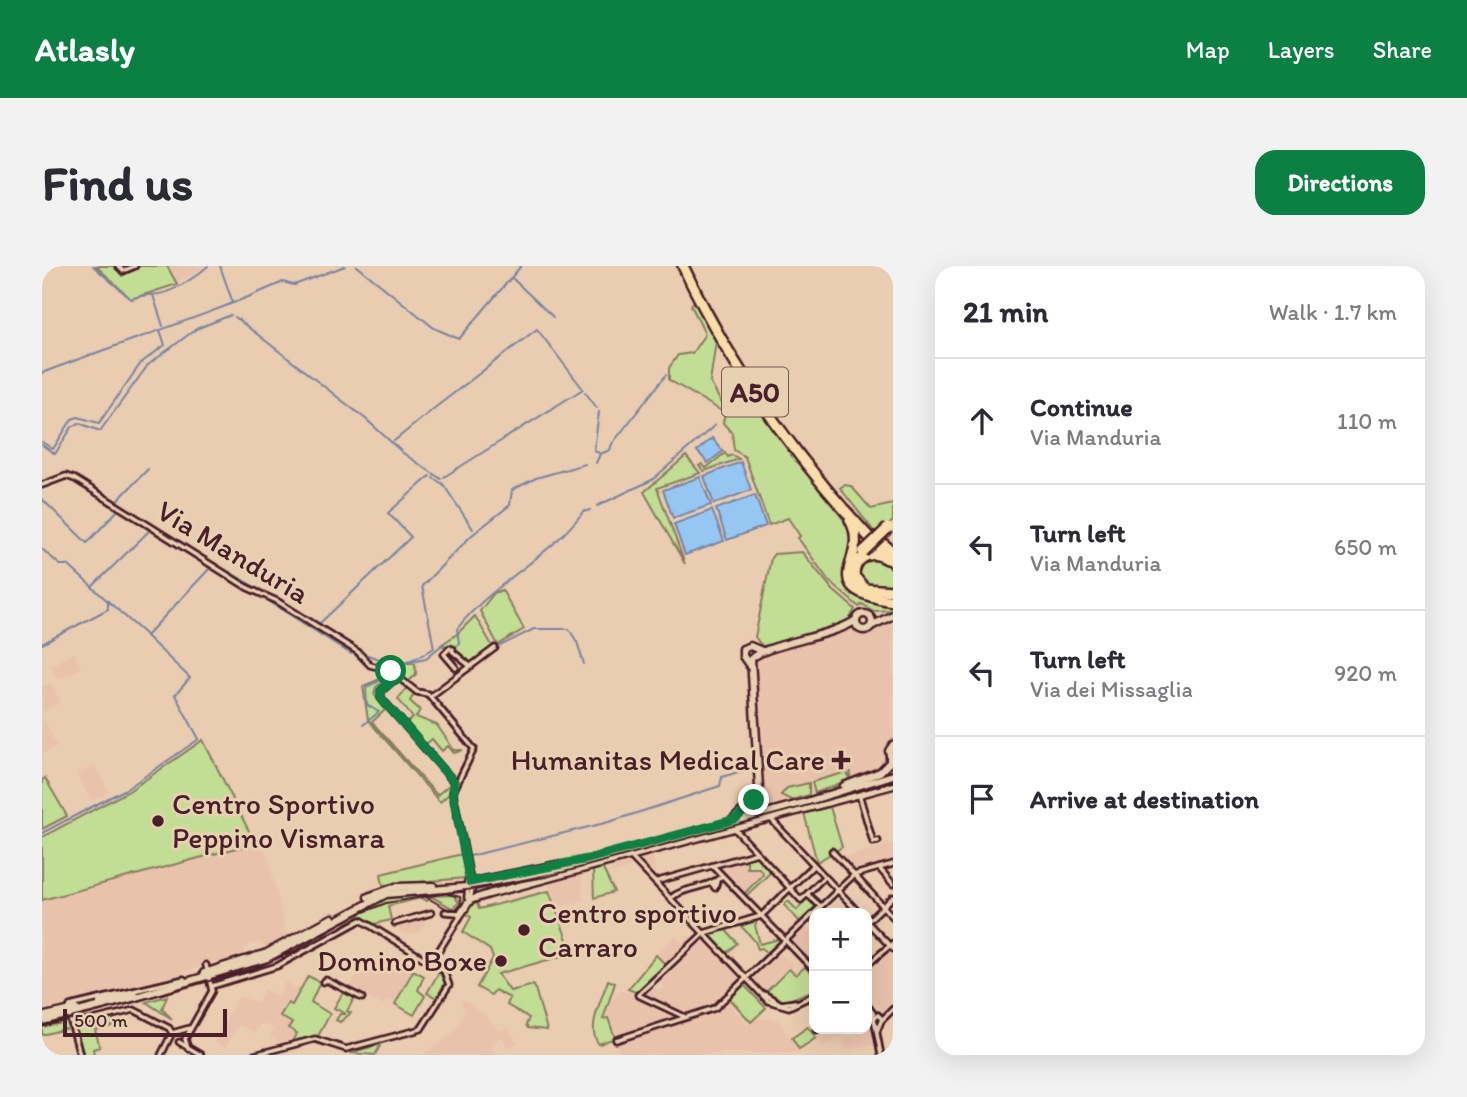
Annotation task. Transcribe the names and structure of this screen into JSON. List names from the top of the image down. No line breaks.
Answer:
{"streets":{"highway":["A50"],"street":["Via Manduria"]},"places":{"health":["Humanitas Medical Care"],"other":["Centro Sportivo Peppino Vismara","Centro sportivo Carraro","Domino Boxe"]},"scale_bar":"500 m","page":{"header":"Atlasly","nav":["Map","Layers","Share"],"buttons":"Directions","title":"Find us","heading":["21 min","Walk · 1.7 km"],"list":[["Continue","Via Manduria","110 m"],["Turn left","Via Manduria","650 m"],["Turn left","Via dei Missaglia","920 m"],"Arrive at destination"],"map_buttons":["+","−"],"scale":"500 m"}}
